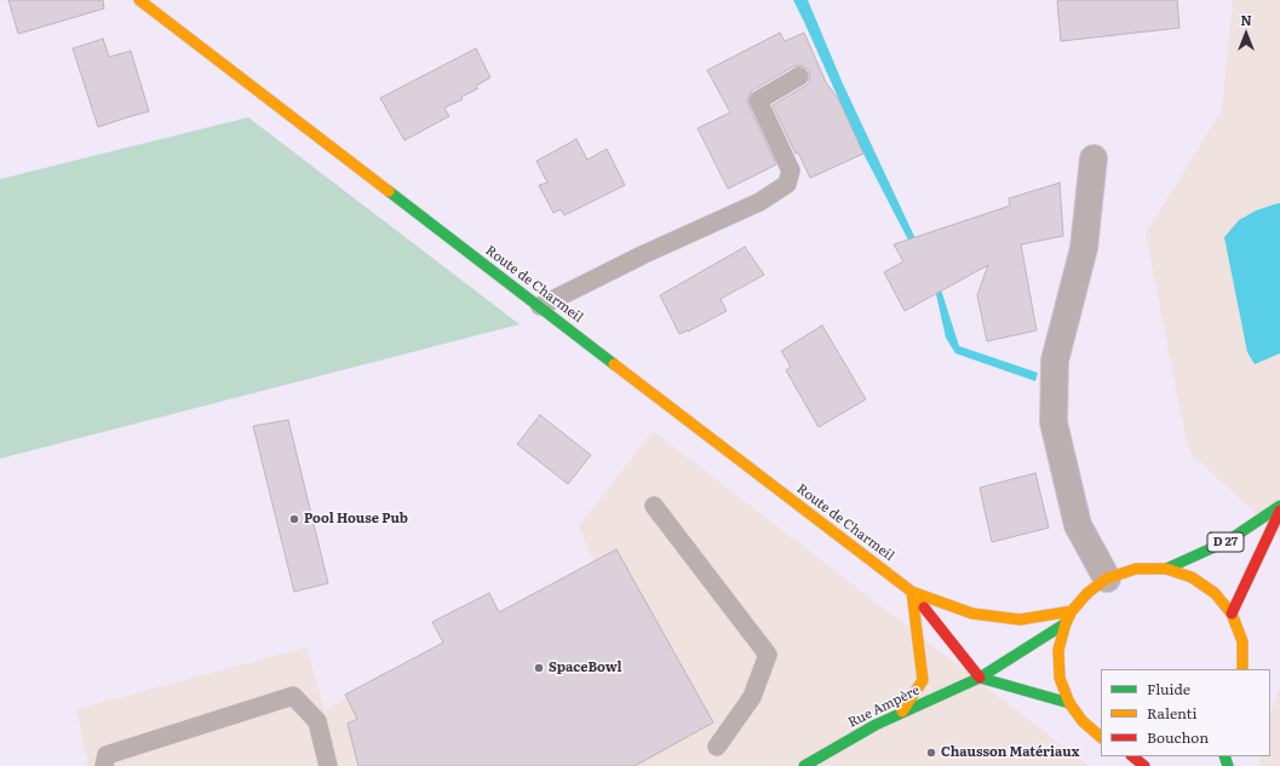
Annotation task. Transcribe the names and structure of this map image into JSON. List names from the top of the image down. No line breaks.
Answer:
{"streets":{"main road":["Route de Charmeil","D 27","Rue Ampère"]},"crossings":[["Route de Charmeil","Rue Ampère"]],"places":["Pool House Pub","SpaceBowl","Chausson Matériaux"],"legend":["Fluide","Ralenti","Bouchon"],"north":"top"}
